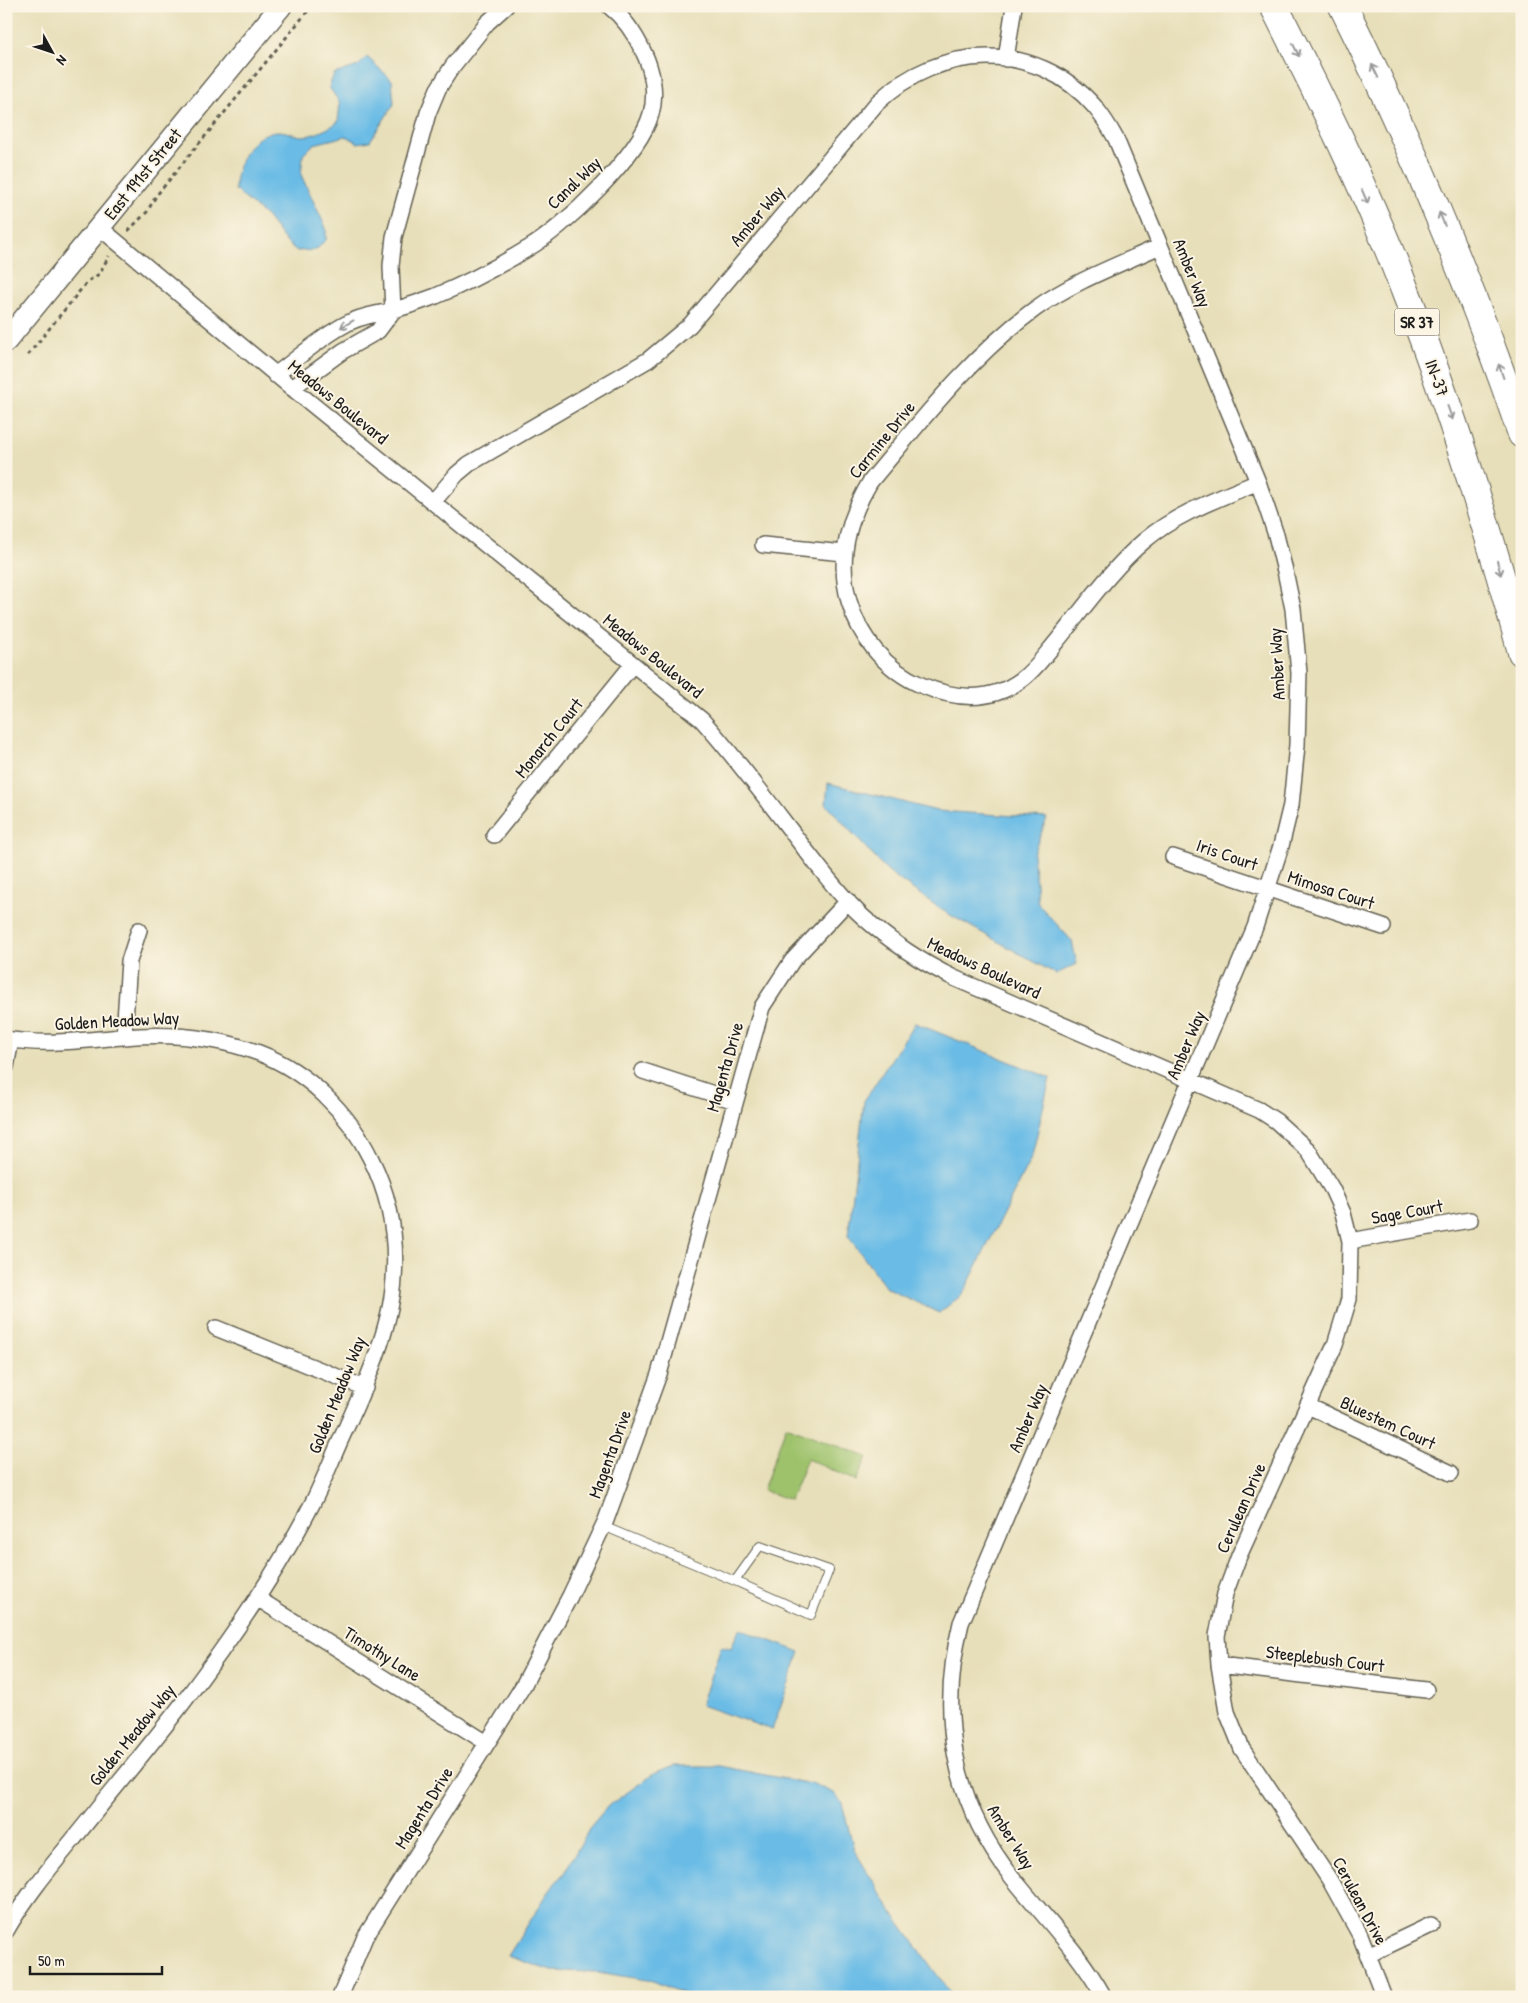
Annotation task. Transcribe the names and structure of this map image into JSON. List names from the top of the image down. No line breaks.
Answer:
{"streets":{"highway":["SR 37","IN-37"],"street":["East 191st Street","Canal Way","Amber Way","Meadows Boulevard","Carmine Drive","Monarch Court","Iris Court","Mimosa Court","Golden Meadow Way","Magenta Drive","Sage Court","Bluestem Court","Cerulean Drive","Timothy Lane","Steeplebush Court"]},"crossings":[["East 191st Street","Meadows Boulevard"],["Canal Way","Meadows Boulevard"],["Amber Way","Meadows Boulevard"],["Amber Way","Carmine Drive"],["Amber Way","Iris Court"],["Amber Way","Mimosa Court"],["Amber Way","Cerulean Drive"],["Meadows Boulevard","Monarch Court"],["Meadows Boulevard","Magenta Drive"],["Meadows Boulevard","Cerulean Drive"],["Iris Court","Mimosa Court"],["Golden Meadow Way","Timothy Lane"],["Magenta Drive","Timothy Lane"],["Sage Court","Cerulean Drive"],["Bluestem Court","Cerulean Drive"],["Cerulean Drive","Steeplebush Court"]],"scale_bar":"50 m","north":"bottom right"}
